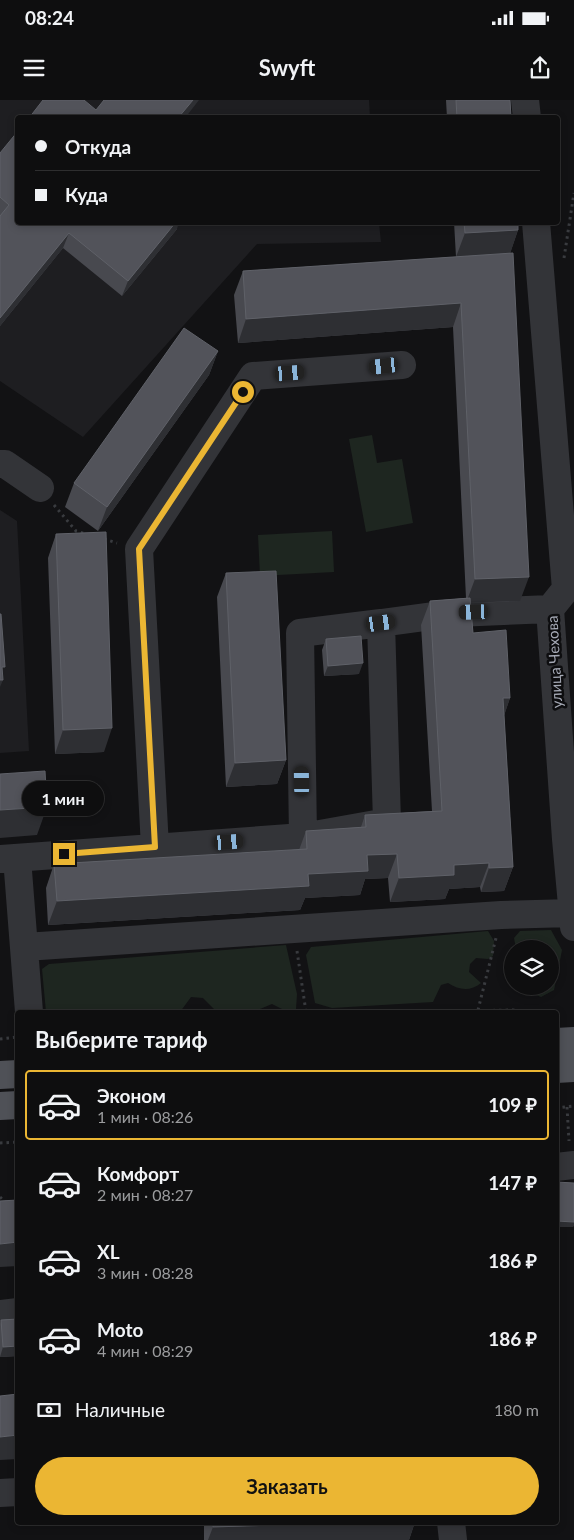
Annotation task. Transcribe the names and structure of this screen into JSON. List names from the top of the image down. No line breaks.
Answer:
{"streets":{"street":["улица Чехова"]},"page":{"status":"08:24","header":"Swyft","banner":["Откуда","Куда"],"bubble":"1 мин","heading":"Выберите тариф","list":[{"name":"Эконом","note":"1 мин · 08:26","value":"109 ₽"},{"name":"Комфорт","note":"2 мин · 08:27","value":"147 ₽"},{"name":"XL","note":"3 мин · 08:28","value":"186 ₽"},{"name":"Moto","note":"4 мин · 08:29","value":"186 ₽"}],"pay":["Наличные","180 m"],"buttons":"Заказать"}}
